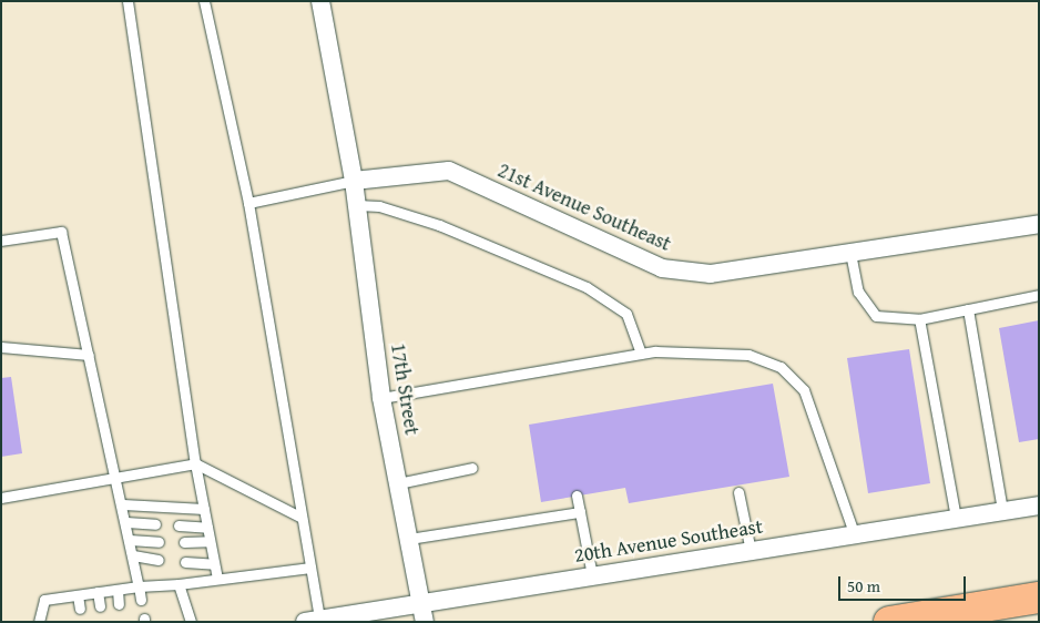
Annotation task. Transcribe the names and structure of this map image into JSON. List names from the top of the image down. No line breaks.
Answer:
{"streets":{"street":["21st Avenue Southeast","17th Street","20th Avenue Southeast"]},"crossings":[["21st Avenue Southeast","17th Street"],["17th Street","20th Avenue Southeast"]],"scale_bar":"50 m"}
